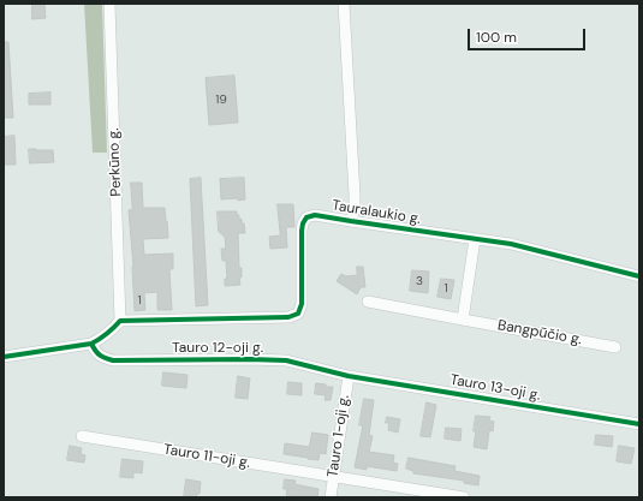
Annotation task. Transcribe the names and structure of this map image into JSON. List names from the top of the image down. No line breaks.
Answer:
{"streets":{"street":["Perkūno g.","Tauralaukio g.","Bangpūčio g.","Tauro 12-oji g.","Tauro 13-oji g.","Tauro 1-oji g.","Tauro 11-oji g."]},"crossings":[["Perkūno g.","Tauralaukio g."],["Tauro 12-oji g.","Tauro 13-oji g."],["Tauro 12-oji g.","Tauro 1-oji g."],["Tauro 13-oji g.","Tauro 1-oji g."],["Tauro 1-oji g.","Tauro 11-oji g."]],"house_numbers":["19","3","1","1"],"scale_bar":"100 m"}
